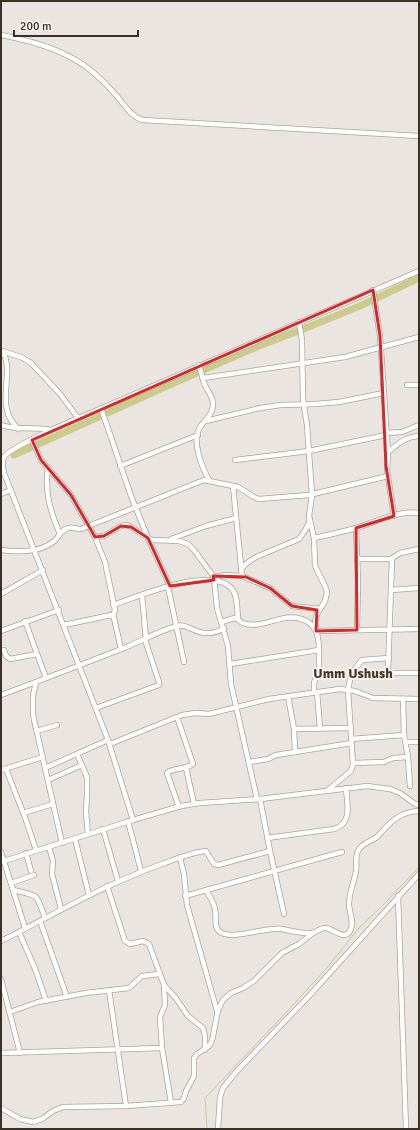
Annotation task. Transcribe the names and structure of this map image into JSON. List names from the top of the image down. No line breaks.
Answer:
{"districts":["Umm Ushush"],"scale_bar":"200 m"}
